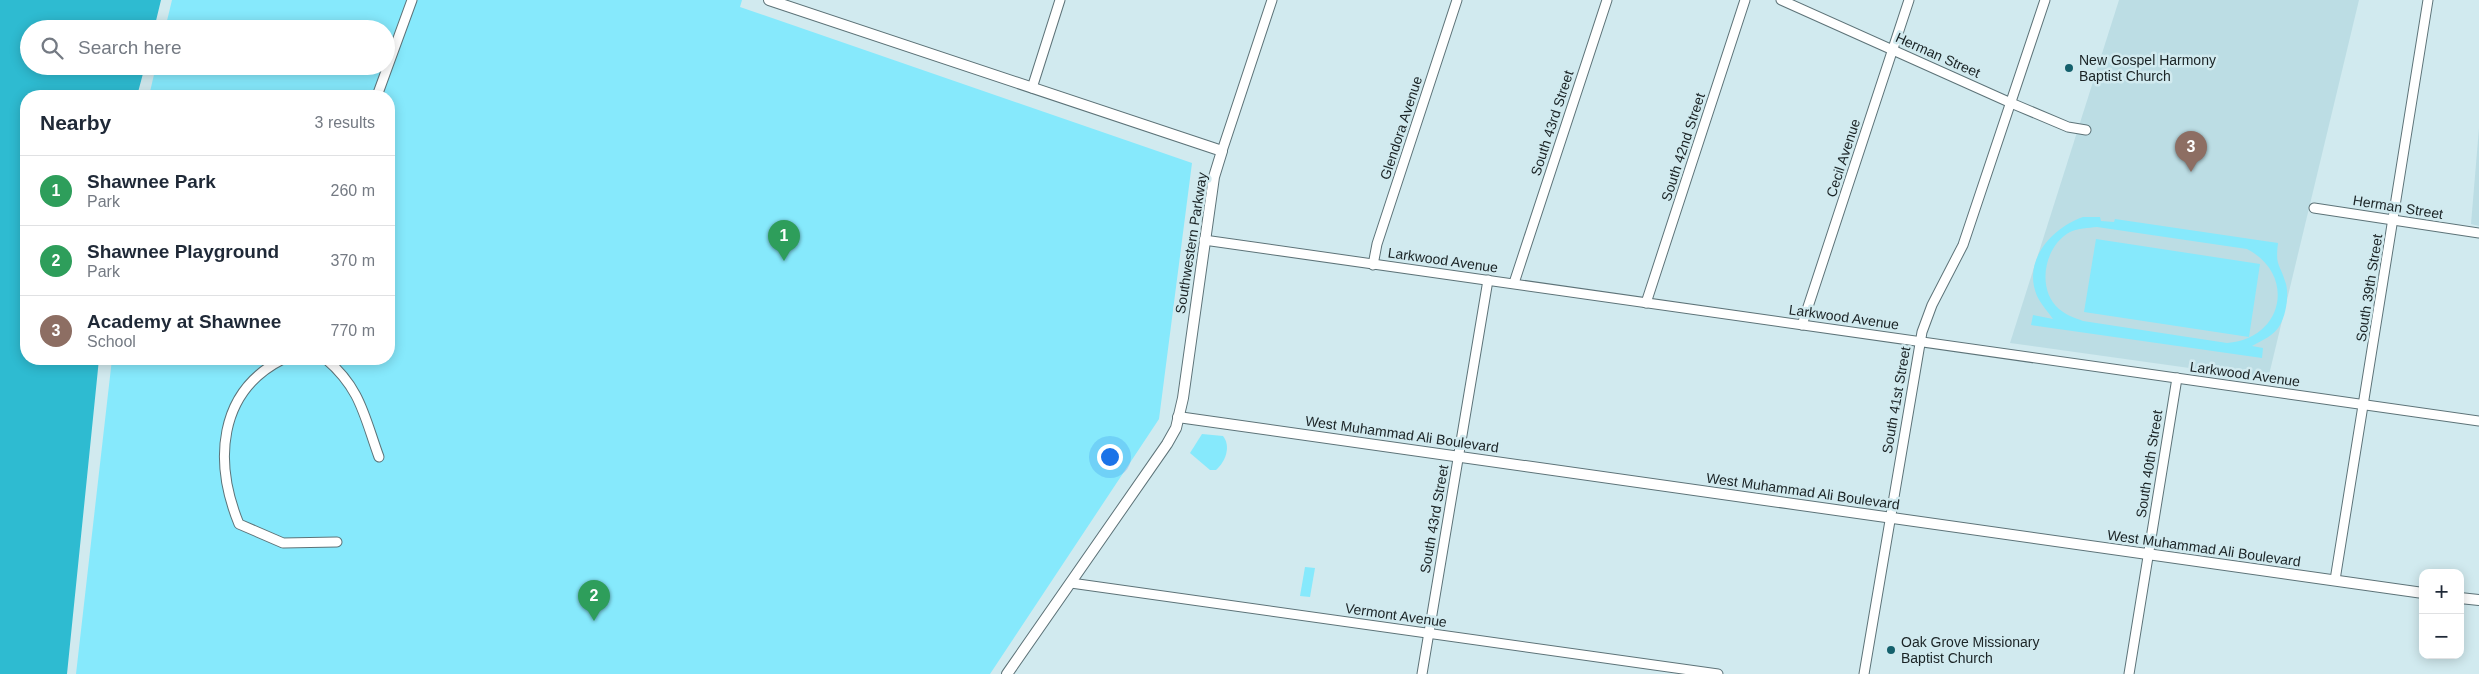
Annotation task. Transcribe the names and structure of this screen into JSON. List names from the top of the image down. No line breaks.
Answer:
{"streets":{"street":["Herman Street","South 43rd Street","Glendora Avenue","South 42nd Street","Cecil Avenue","Southwestern Parkway","Larkwood Avenue","South 39th Street","South 41st Street","West Muhammad Ali Boulevard","South 40th Street","Vermont Avenue"]},"crossings":[["Herman Street","Cecil Avenue"],["Herman Street","South 39th Street"],["Herman Street","South 41st Street"],["South 43rd Street","Larkwood Avenue"],["South 43rd Street","West Muhammad Ali Boulevard"],["South 43rd Street","Vermont Avenue"],["Glendora Avenue","Larkwood Avenue"],["South 42nd Street","Larkwood Avenue"],["Cecil Avenue","Larkwood Avenue"],["Southwestern Parkway","Larkwood Avenue"],["Southwestern Parkway","West Muhammad Ali Boulevard"],["Southwestern Parkway","Vermont Avenue"],["Larkwood Avenue","South 39th Street"],["Larkwood Avenue","South 41st Street"],["Larkwood Avenue","South 40th Street"],["South 39th Street","West Muhammad Ali Boulevard"],["South 41st Street","West Muhammad Ali Boulevard"],["West Muhammad Ali Boulevard","South 40th Street"]],"places":["New Gospel Harmony Baptist Church","Oak Grove Missionary Baptist Church"],"page":{"search":"Search here","heading":["Nearby","3 results"],"pins":["3","1","2"],"list":[{"mark":"1","name":"Shawnee Park","note":"Park","value":"260 m"},{"mark":"2","name":"Shawnee Playground","note":"Park","value":"370 m"},{"mark":"3","name":"Academy at Shawnee","note":"School","value":"770 m"}],"map_buttons":["+","−"]}}
